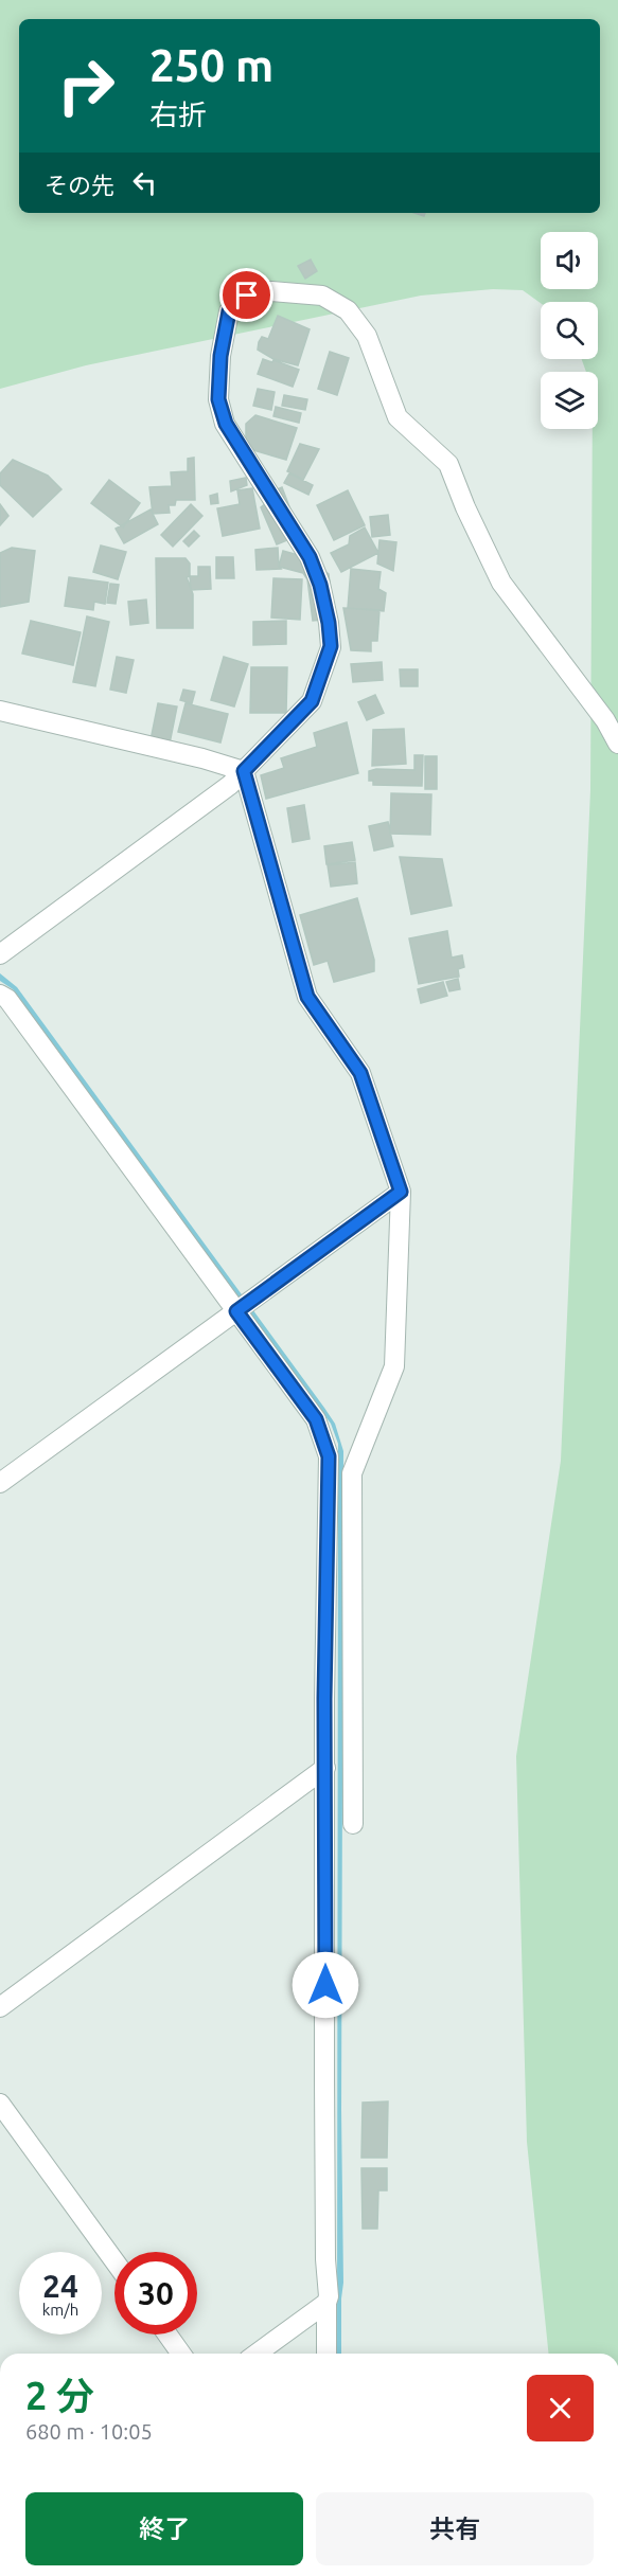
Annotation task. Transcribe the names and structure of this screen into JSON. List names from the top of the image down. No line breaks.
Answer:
{"page":{"turn":["250 m","右折"],"then":"その先","speed":"24 km/h","limit":"30","heading":["2 分","680 m · 10:05"],"buttons":["終了","共有"]}}
